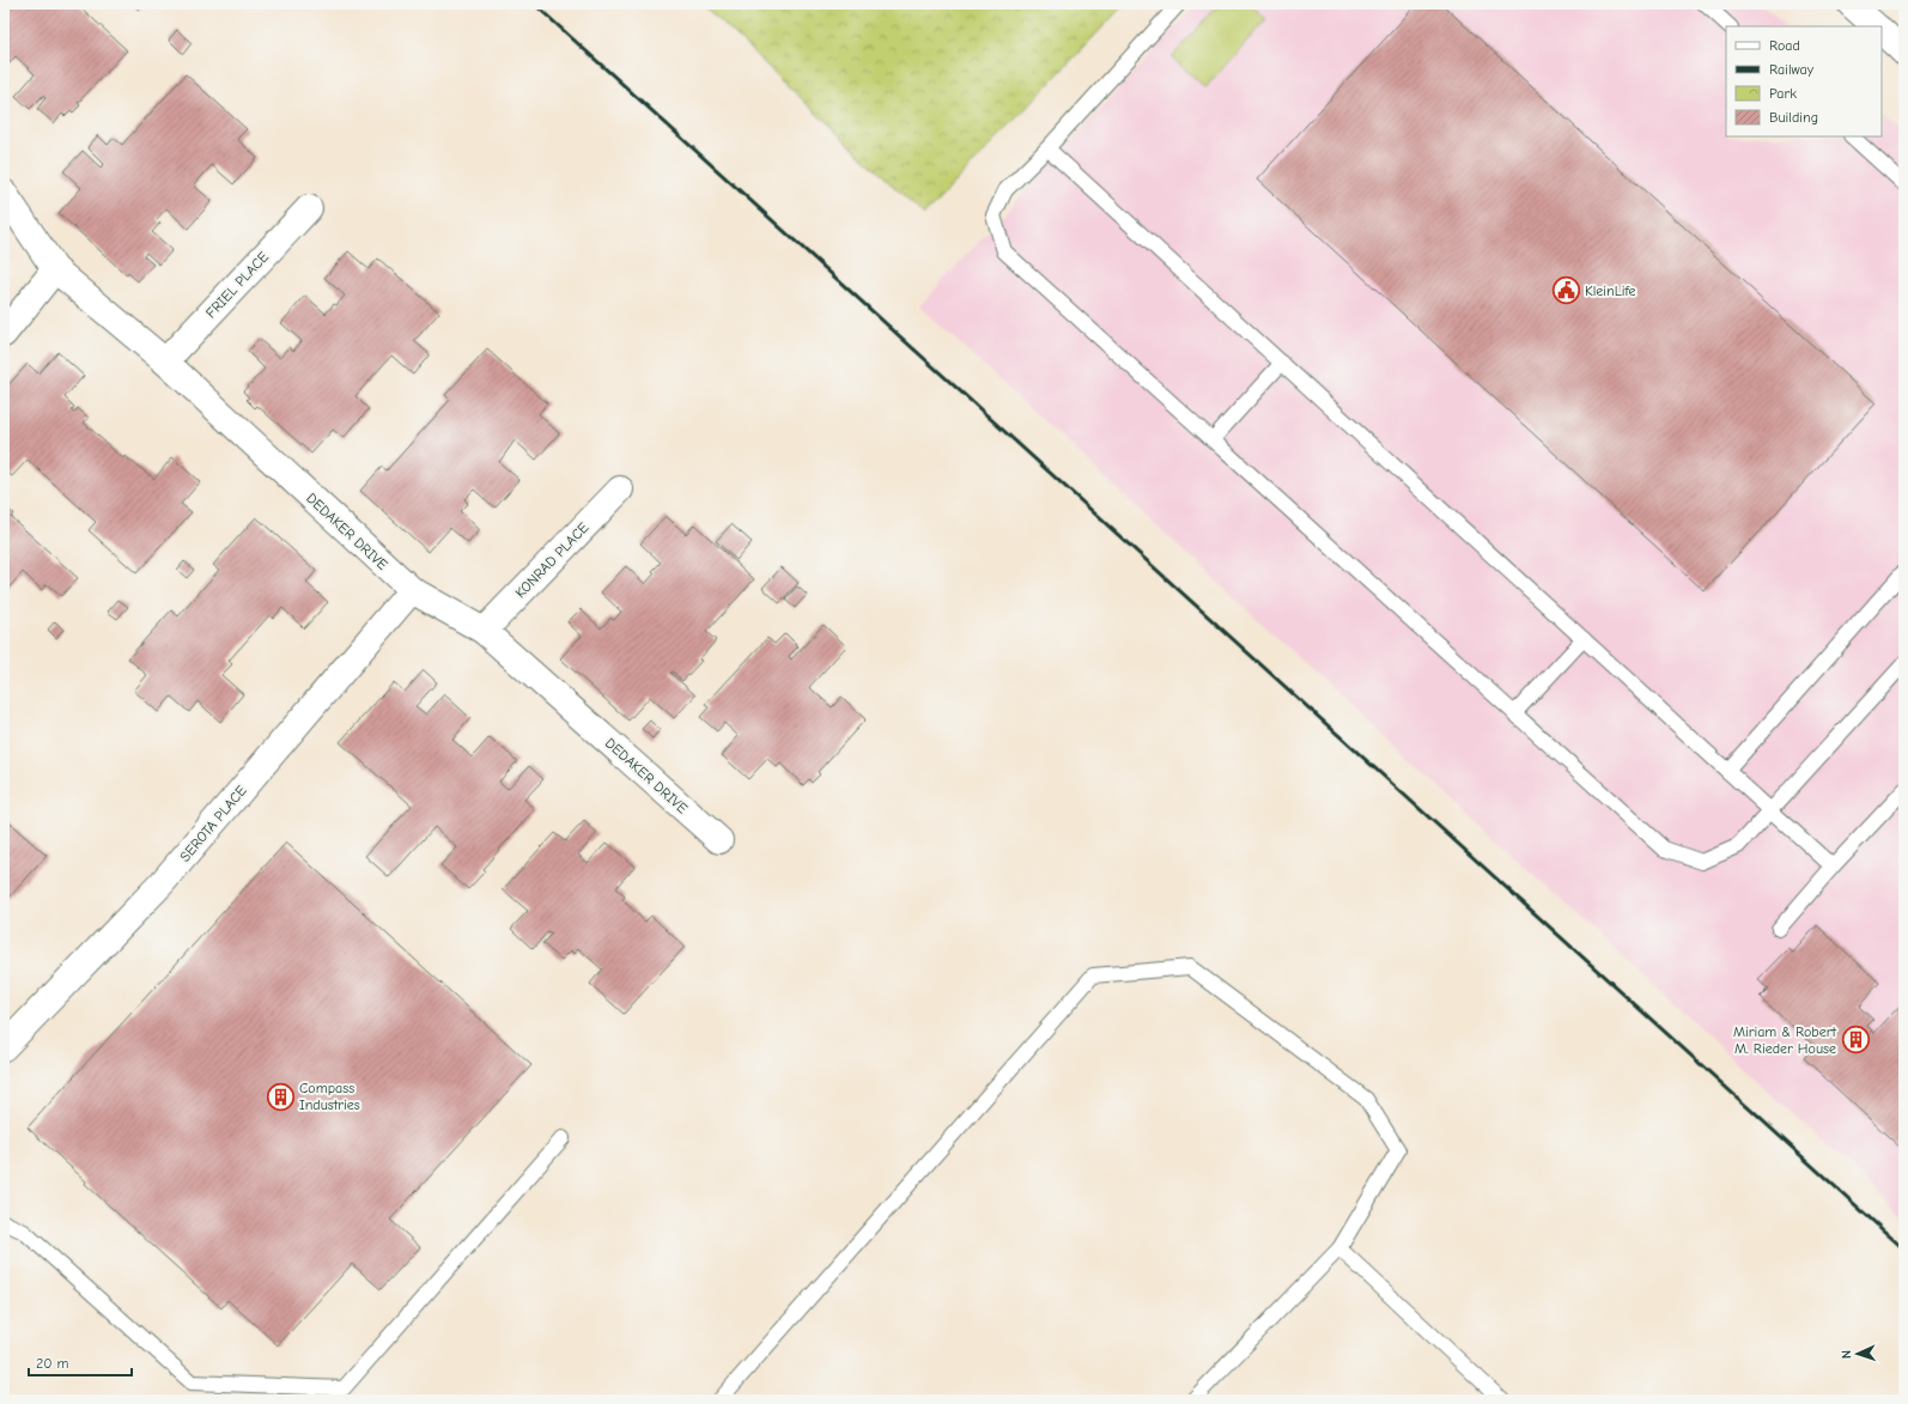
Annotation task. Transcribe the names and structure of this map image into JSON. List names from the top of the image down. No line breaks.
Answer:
{"streets":{"street":["FRIEL PLACE","DEDAKER DRIVE","KONRAD PLACE","SEROTA PLACE"]},"crossings":[["FRIEL PLACE","DEDAKER DRIVE"],["DEDAKER DRIVE","KONRAD PLACE"],["DEDAKER DRIVE","SEROTA PLACE"]],"places":{"public building":["KleinLife"],"building":["Miriam & Robert M. Rieder House","Compass Industries"]},"legend":["Road","Railway","Park","Building"],"scale_bar":"20 m","north":"left"}
